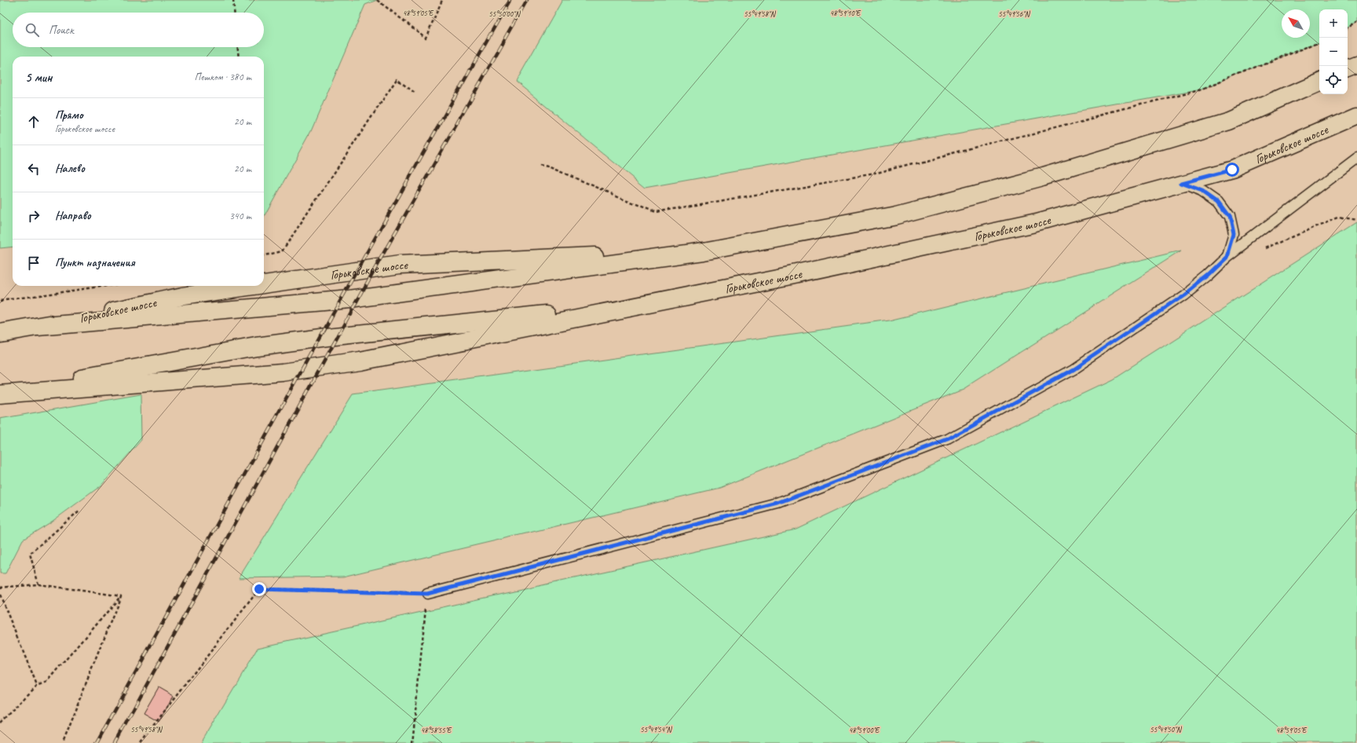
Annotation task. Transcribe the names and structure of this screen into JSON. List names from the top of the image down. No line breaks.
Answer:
{"streets":{"main road":["Горьковское шоссе"]},"north":"top left","page":{"map_buttons":["+","−"],"search":"Поиск","heading":["5 мин","Пешком · 380 m"],"list":[["Прямо","Горьковское шоссе","20 m"],["Налево","20 m"],["Направо","340 m"],"Пункт назначения"]},"coordinates":["48°59'05\"E","48°59'10\"E","55°50'00\"N","55°49'58\"N","55°49'56\"N","55°49'54\"N","55°49'50\"N","48°58'55\"E","48°59'00\"E"]}
